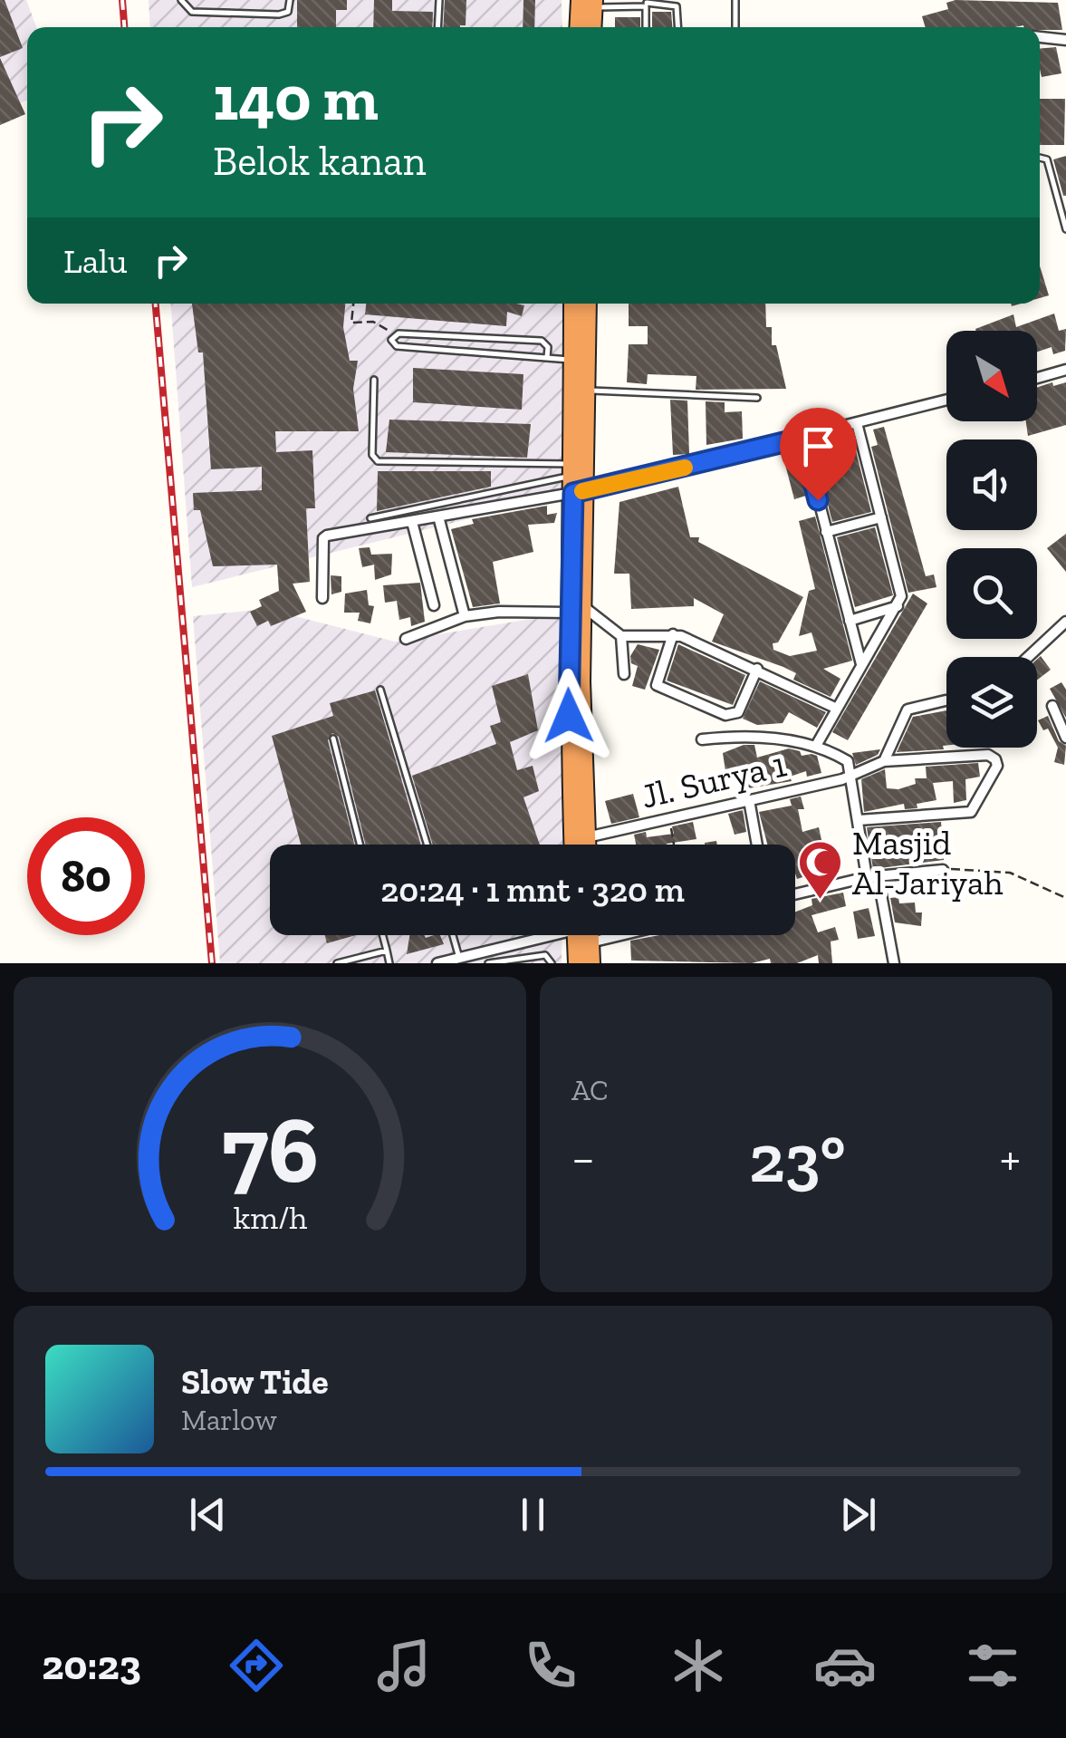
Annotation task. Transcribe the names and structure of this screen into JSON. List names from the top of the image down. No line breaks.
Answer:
{"streets":{"street":["Jl. Surya 1"]},"places":{"mosque":["Masjid Al-Jariyah"]},"north":"bottom right","page":{"turn":["140 m","Belok kanan"],"then":"Lalu","limit":"80","trip":"20:24 · 1 mnt · 320 m","tile":"AC","heat":["−","23°","+"],"song":["Slow Tide","Marlow"],"tabs":"20:23","gauge":["76","km/h"]}}
